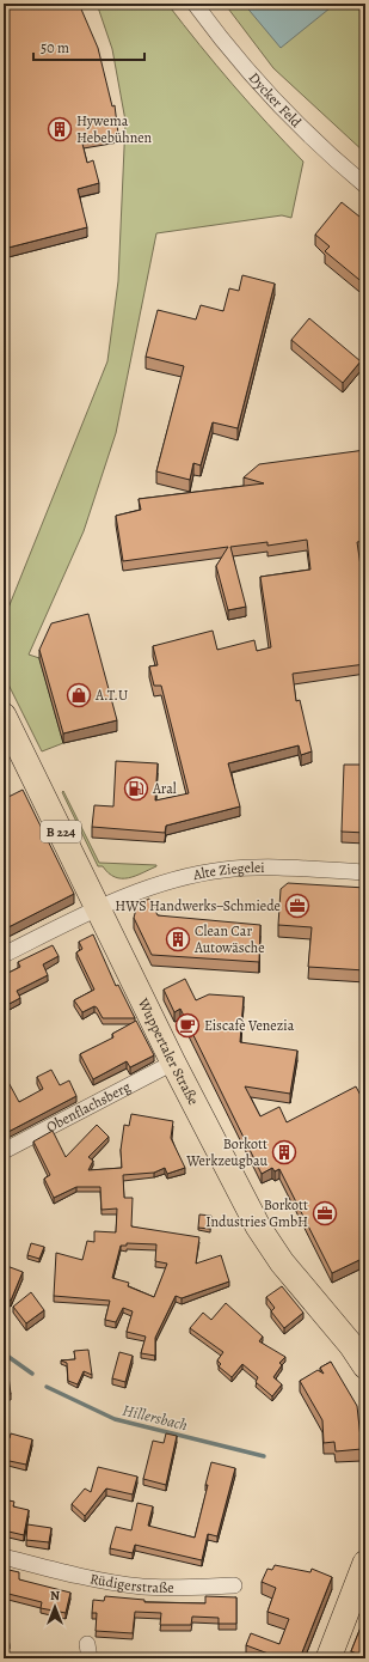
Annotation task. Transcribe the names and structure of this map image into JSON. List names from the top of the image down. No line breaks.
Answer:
{"streets":{"main road":["B 224","Wuppertaler Straße"],"street":["Dycker Feld","Alte Ziegelei","Obenflachsberg","Rüdigerstraße"]},"crossings":[["Alte Ziegelei","Wuppertaler Straße"],["Wuppertaler Straße","Obenflachsberg"]],"water":["Hillersbach"],"places":{"building":["Hywema Hebebühnen","Clean Car Autowäsche","Borkott Werkzeugbau"],"shop":["A.T.U"],"fuel station":["Aral"],"office":["HWS Handwerks‒Schmiede","Borkott Industries GmbH"],"cafe":["Eiscafè Venezia"]},"scale_bar":"50 m","north":"top"}
